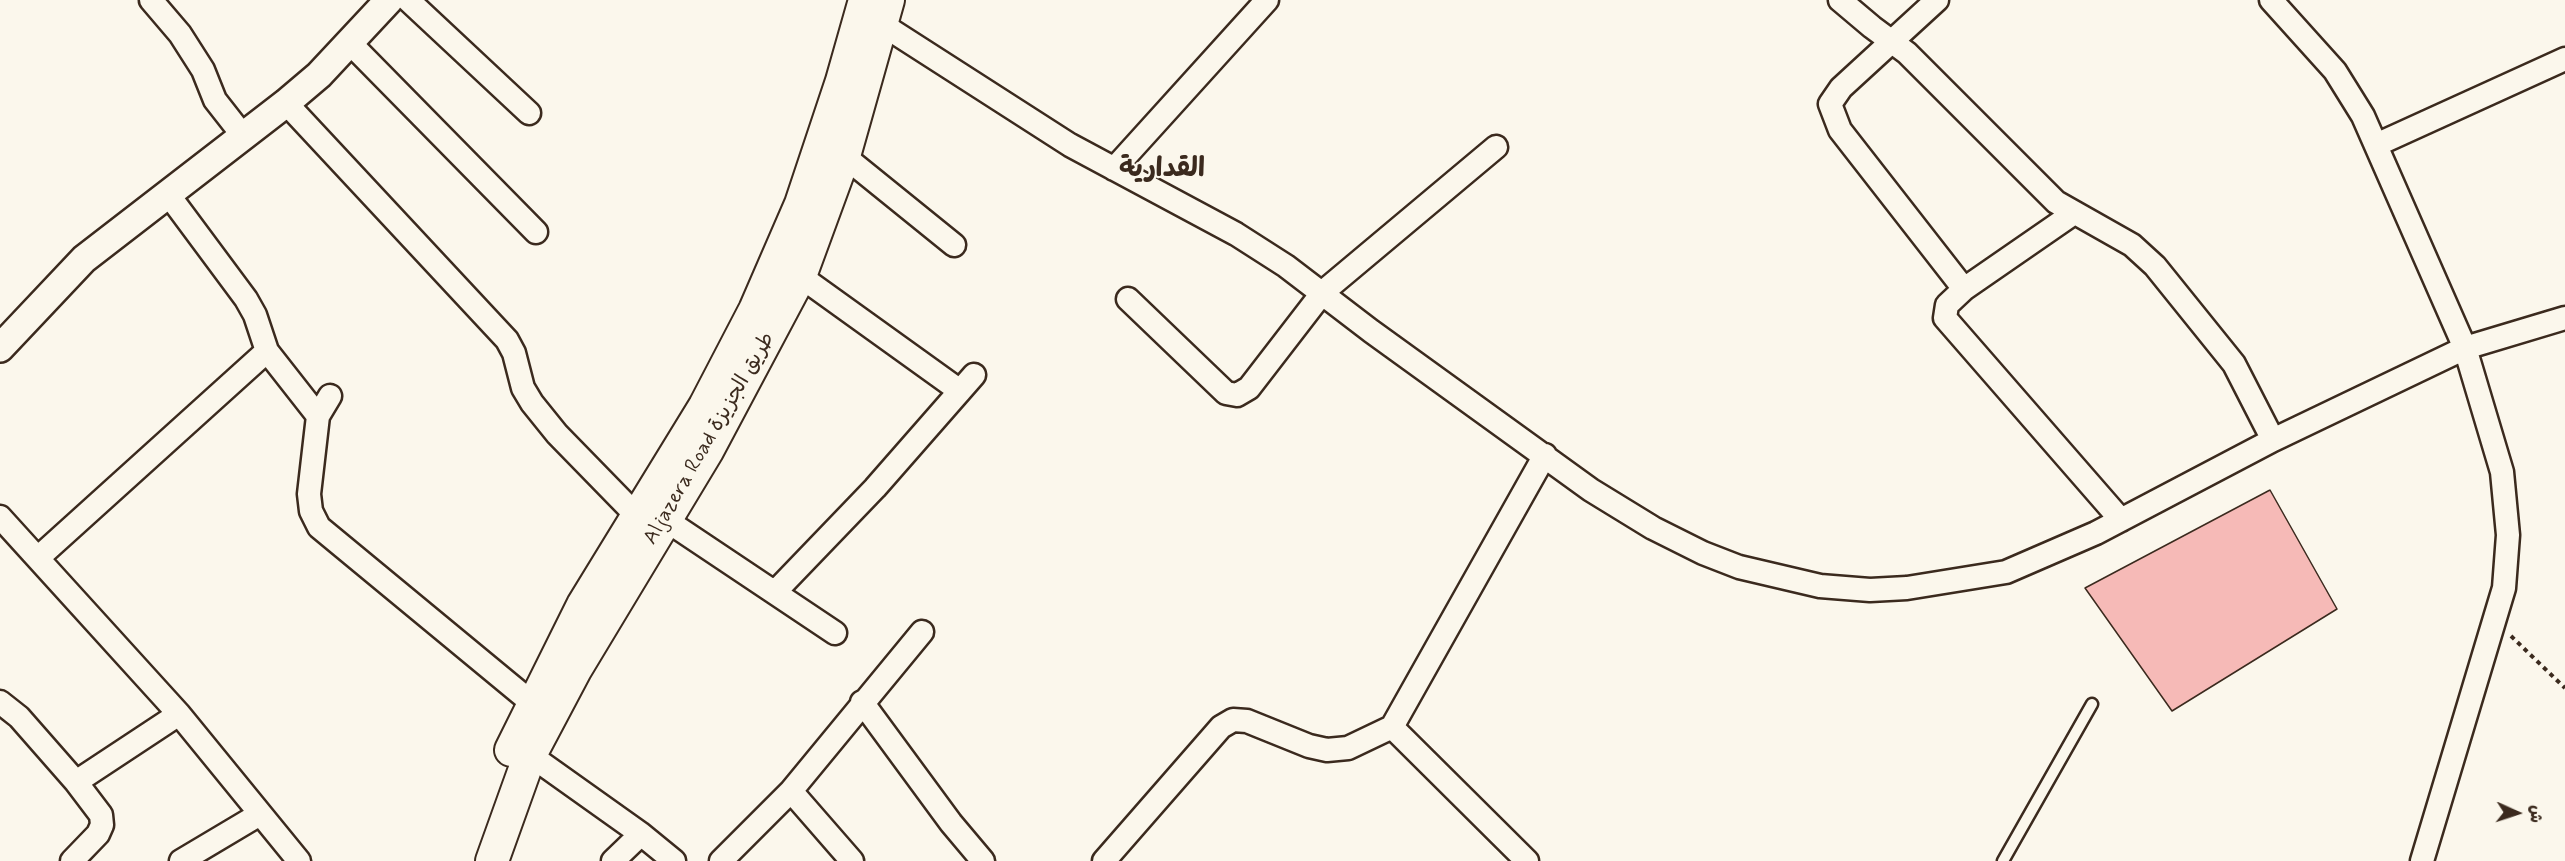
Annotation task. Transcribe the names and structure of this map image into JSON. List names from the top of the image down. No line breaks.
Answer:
{"streets":{"main road":["Aljazera Road طريق الجزيزة"]},"districts":["القدارية"],"north":"right"}
